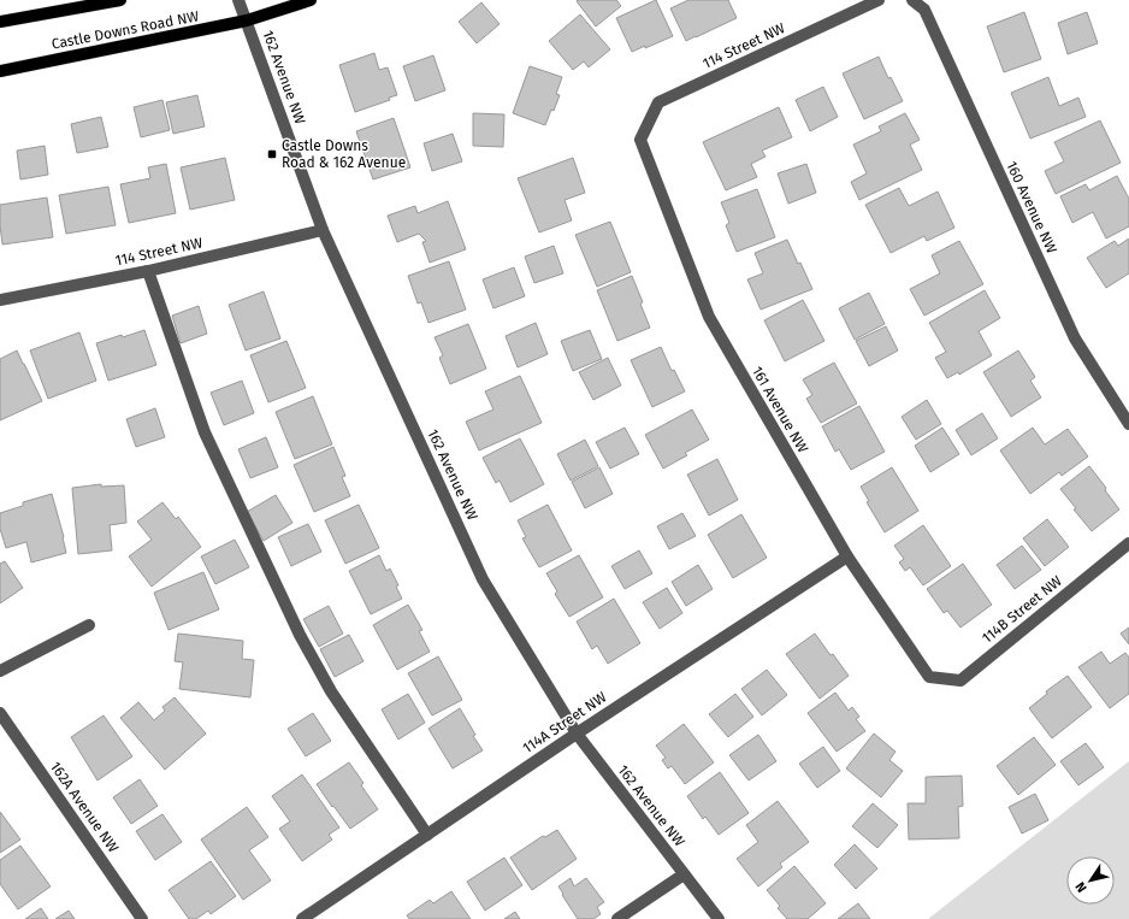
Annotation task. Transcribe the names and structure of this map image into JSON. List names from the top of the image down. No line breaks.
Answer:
{"streets":{"main road":["Castle Downs Road NW"],"street":["114 Street NW","162 Avenue NW","160 Avenue NW","161 Avenue NW","114B Street NW","114A Street NW","162A Avenue NW"]},"crossings":[["Castle Downs Road NW","162 Avenue NW"],["114 Street NW","162 Avenue NW"],["114 Street NW","161 Avenue NW"],["162 Avenue NW","114A Street NW"],["161 Avenue NW","114B Street NW"],["161 Avenue NW","114A Street NW"]],"places":{"transit":["Castle Downs Road & 162 Avenue"]},"north":"bottom left"}
